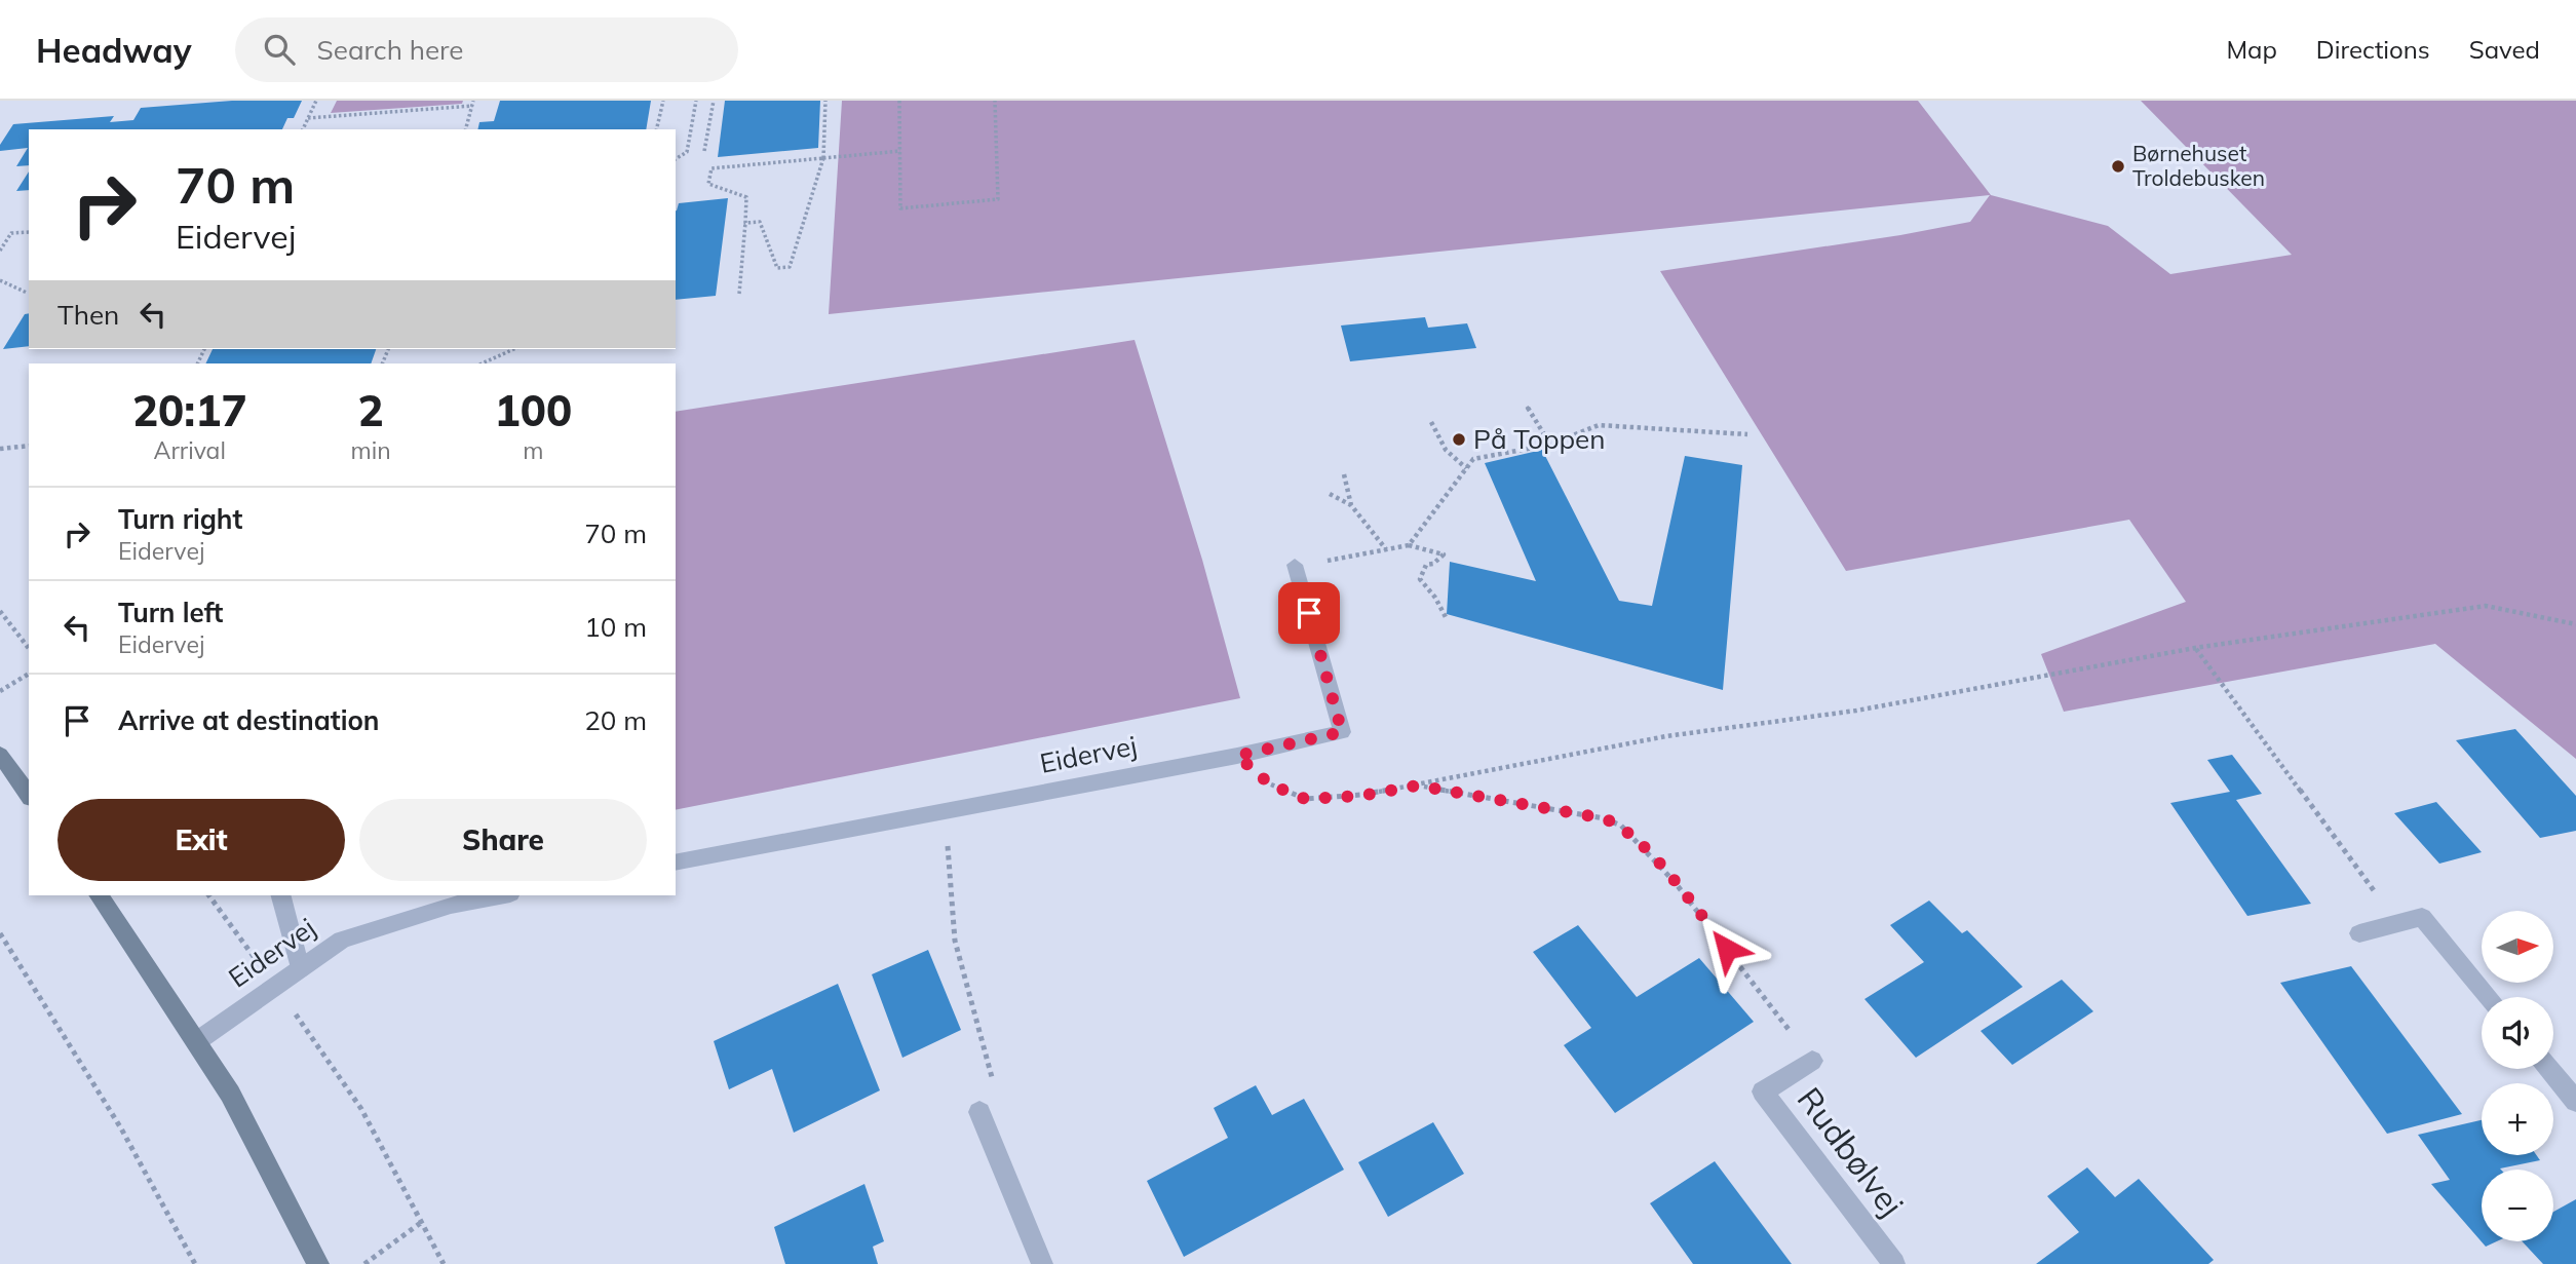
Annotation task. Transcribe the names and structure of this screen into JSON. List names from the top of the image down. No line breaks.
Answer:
{"streets":{"street":["Eidervej","Rudbølvej"]},"places":["Børnehuset Troldebusken","På Toppen"],"north":"right","page":{"header":"Headway","search":"Search here","nav":["Map","Directions","Saved"],"turn":["70 m","Eidervej"],"then":"Then","eta":["20:17","Arrival","2","min","100","m"],"list":[{"name":"Turn right","note":"Eidervej","value":"70 m"},{"name":"Turn left","note":"Eidervej","value":"10 m"},{"name":"Arrive at destination","value":"20 m"}],"buttons":["Exit","Share"],"map_buttons":["+","−"]}}
